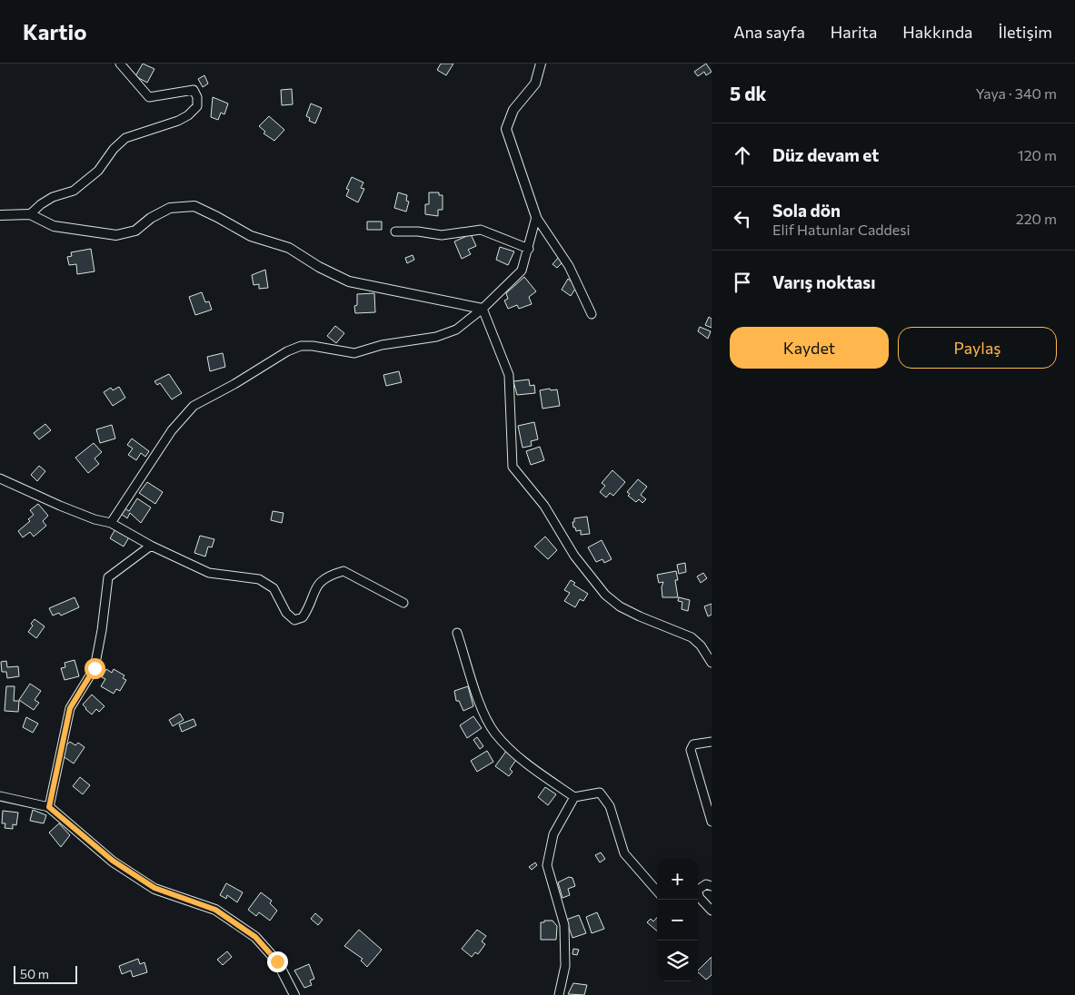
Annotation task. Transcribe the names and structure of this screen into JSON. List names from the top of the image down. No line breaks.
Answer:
{"scale_bar":"50 m","page":{"header":"Kartio","nav":["Ana sayfa","Harita","Hakkında","İletişim"],"heading":["5 dk","Yaya · 340 m"],"list":[["Düz devam et","120 m"],["Sola dön","Elif Hatunlar Caddesi","220 m"],"Varış noktası"],"buttons":["Kaydet","Paylaş"],"map_buttons":["+","−"],"scale":"50 m"}}
